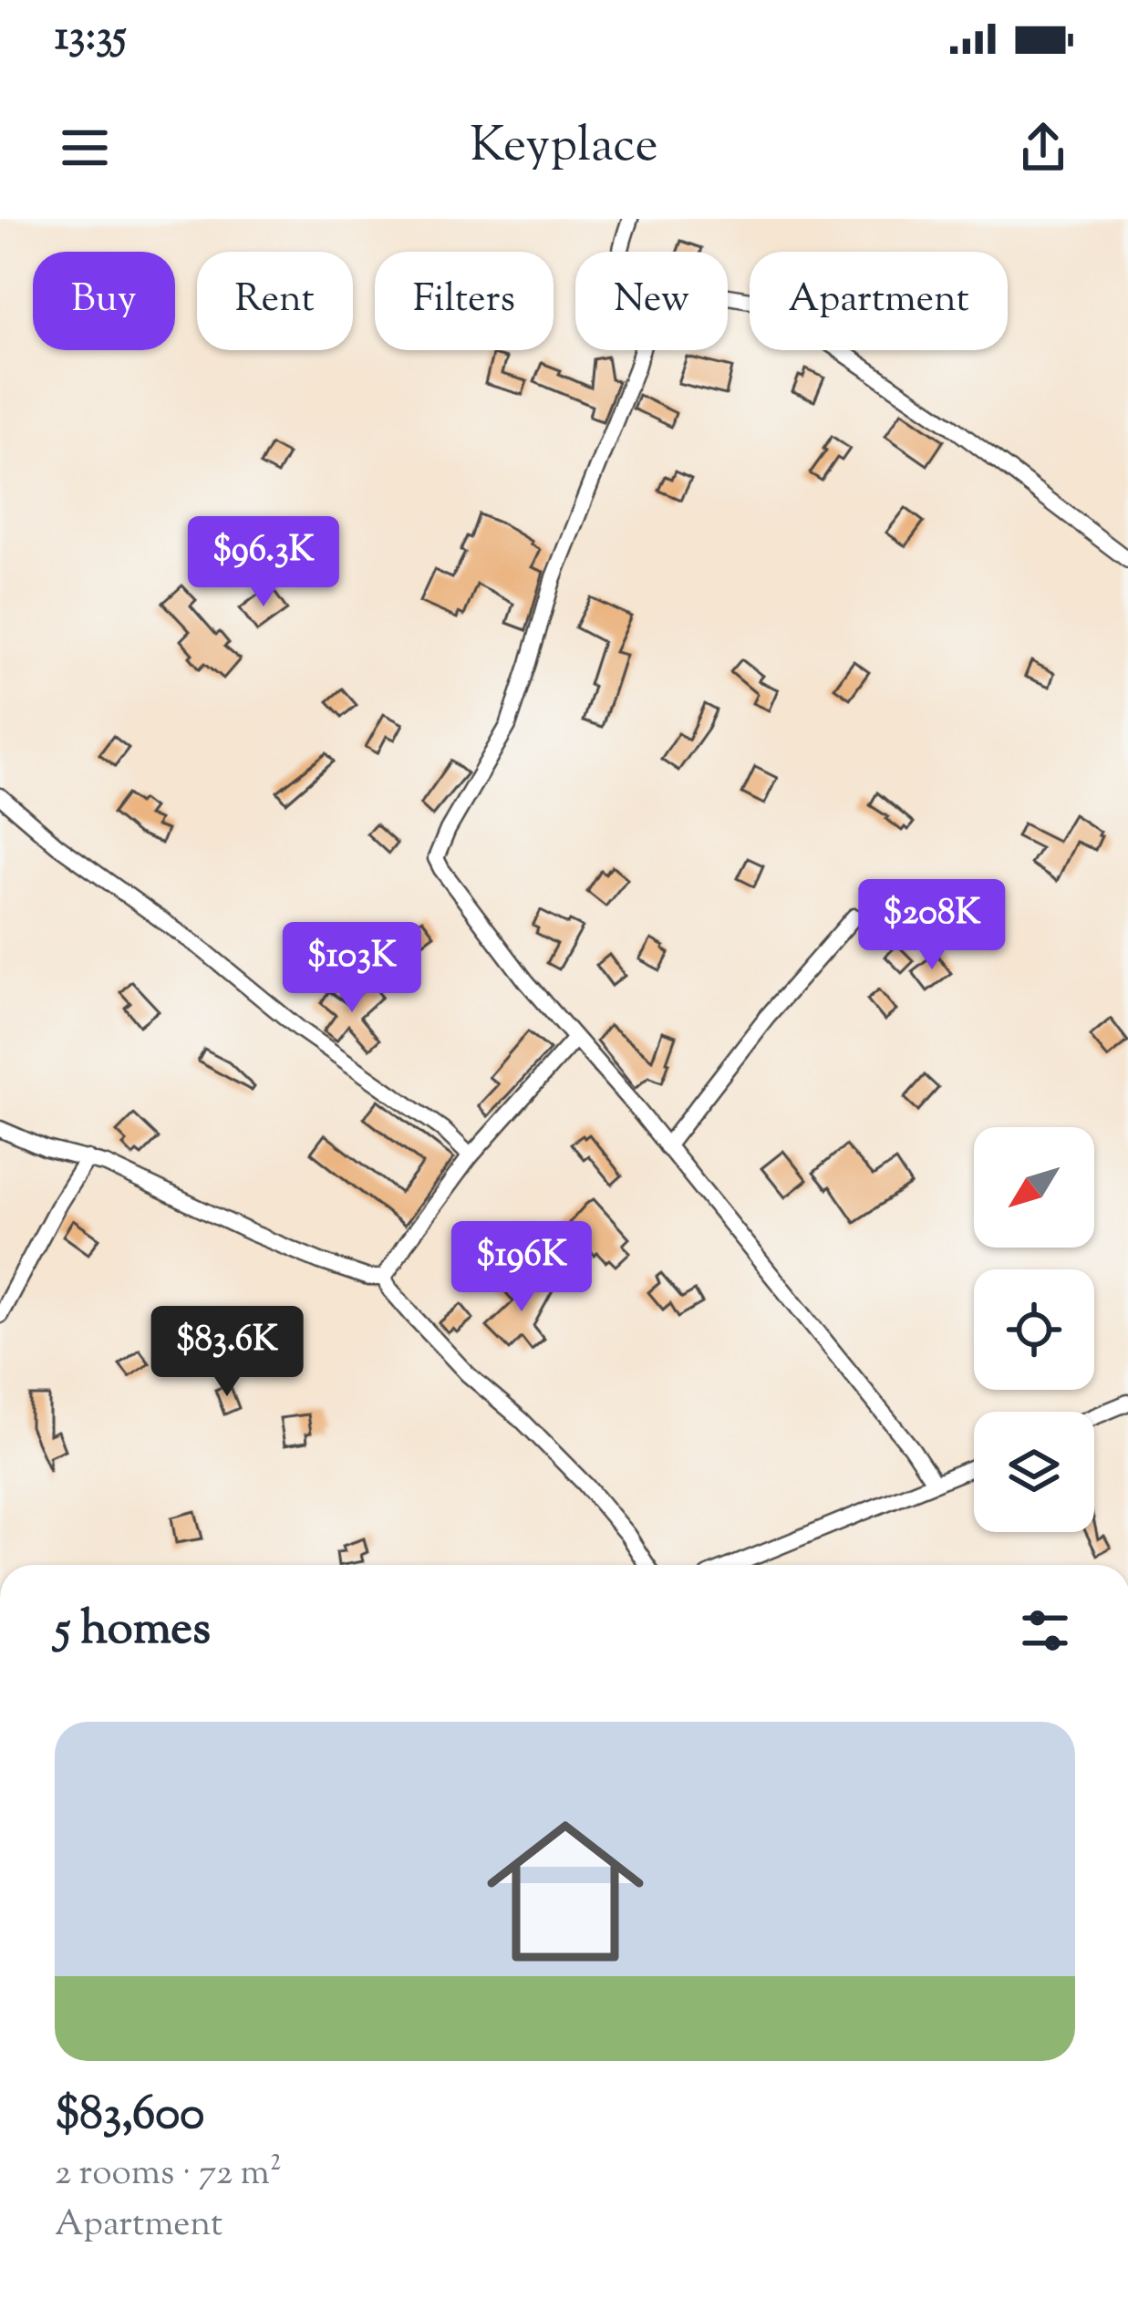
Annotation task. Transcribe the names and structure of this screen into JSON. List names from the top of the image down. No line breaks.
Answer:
{"north":"bottom left","page":{"status":"13:35","header":"Keyplace","chip":["Buy","Rent","Filters","New","Apartment"],"price":["$96.3K","$208K","$103K","$196K","$83.6K"],"heading":"5 homes","list":[{"name":"$83,600","note":"2 rooms · 72 m² · Apartment"}]}}
